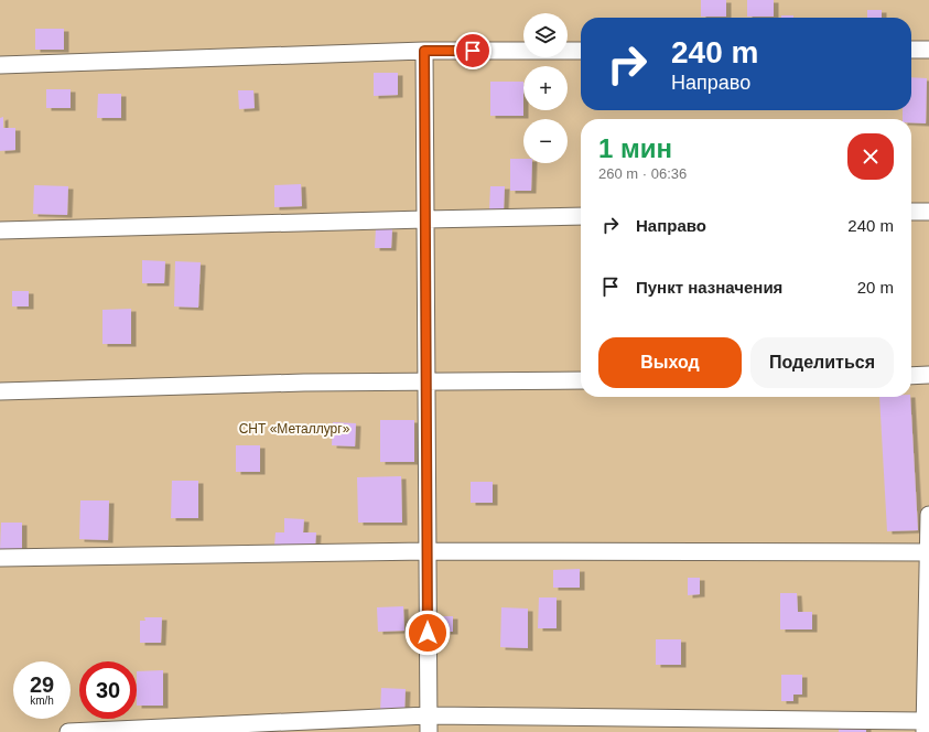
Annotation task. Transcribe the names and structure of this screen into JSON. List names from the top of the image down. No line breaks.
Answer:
{"parks":["СНТ «Металлург»"],"page":{"map_buttons":["+","−"],"turn":["240 m","Направо"],"heading":["1 мин","260 m · 06:36"],"list":[{"name":"Направо","value":"240 m"},{"name":"Пункт назначения","value":"20 m"}],"buttons":["Выход","Поделиться"],"speed":"29 km/h","limit":"30"}}
